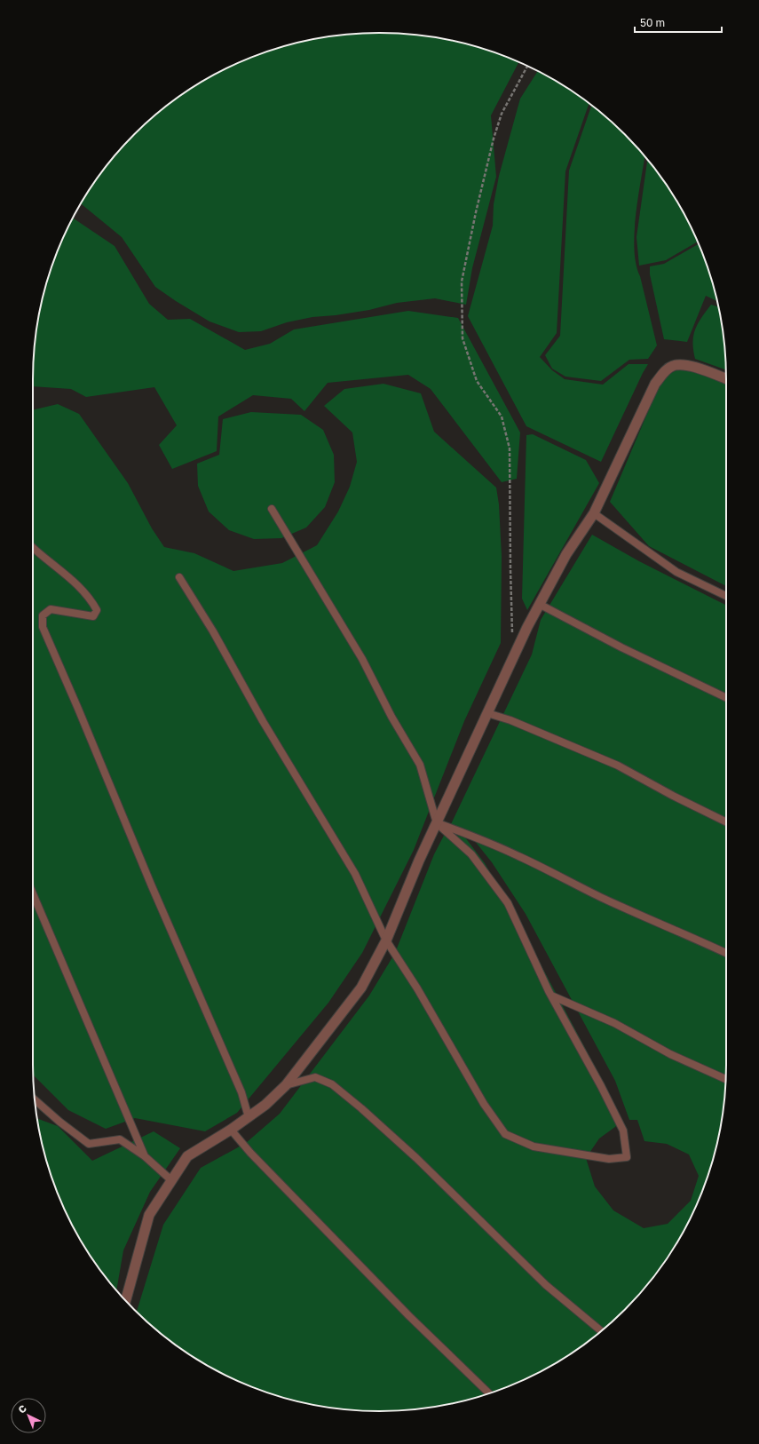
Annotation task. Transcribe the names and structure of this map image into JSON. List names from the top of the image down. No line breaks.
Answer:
{"scale_bar":"50 m","north":"top left"}
